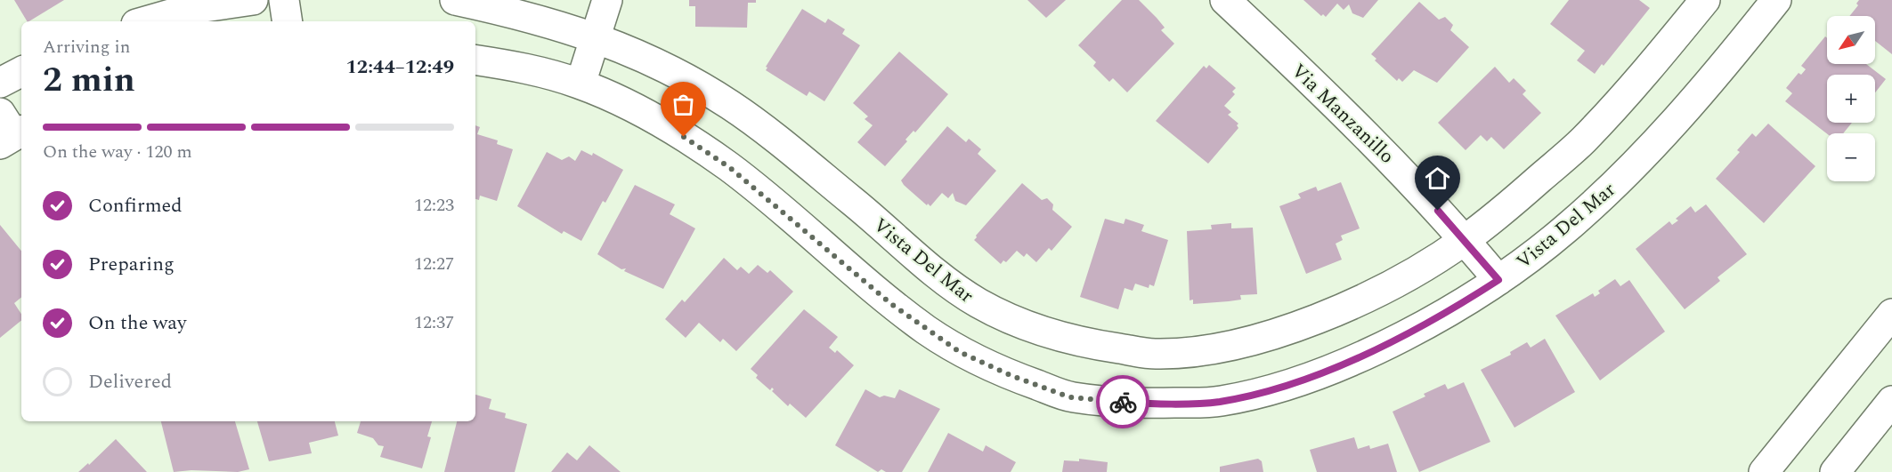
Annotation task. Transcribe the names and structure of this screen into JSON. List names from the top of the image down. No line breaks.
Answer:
{"streets":{"street":["Via Manzanillo","Vista Del Mar"]},"crossings":[["Via Manzanillo","Vista Del Mar"]],"north":"bottom left","page":{"map_buttons":["+","−"],"heading":["2 min","Arriving in","12:44–12:49"],"bar":"On the way · 120 m","list":[["Confirmed","12:23"],["Preparing","12:27"],["On the way","12:37"],"Delivered"]}}
